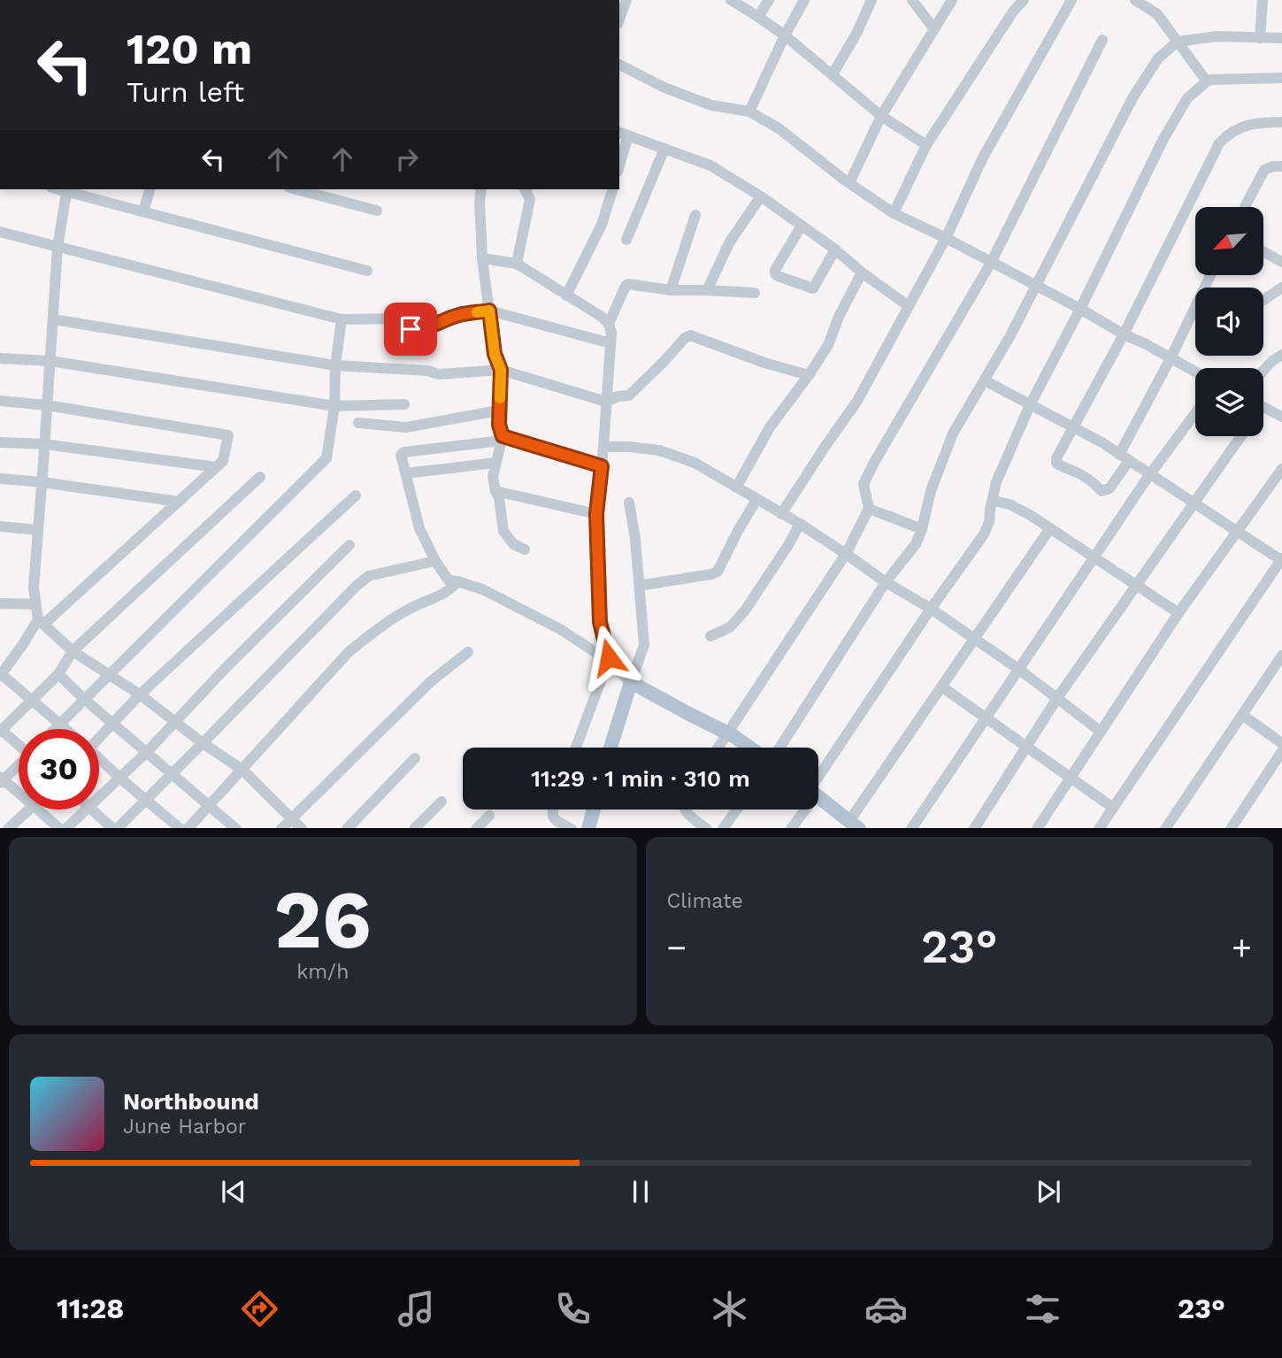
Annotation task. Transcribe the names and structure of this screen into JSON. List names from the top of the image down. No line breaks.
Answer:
{"north":"bottom left","page":{"turn":["120 m","Turn left"],"limit":"30","trip":"11:29 · 1 min · 310 m","tile":[["26","km/h"],"Climate"],"heat":["−","23°","+"],"song":["Northbound","June Harbor"],"tabs":["11:28","23°"]}}
